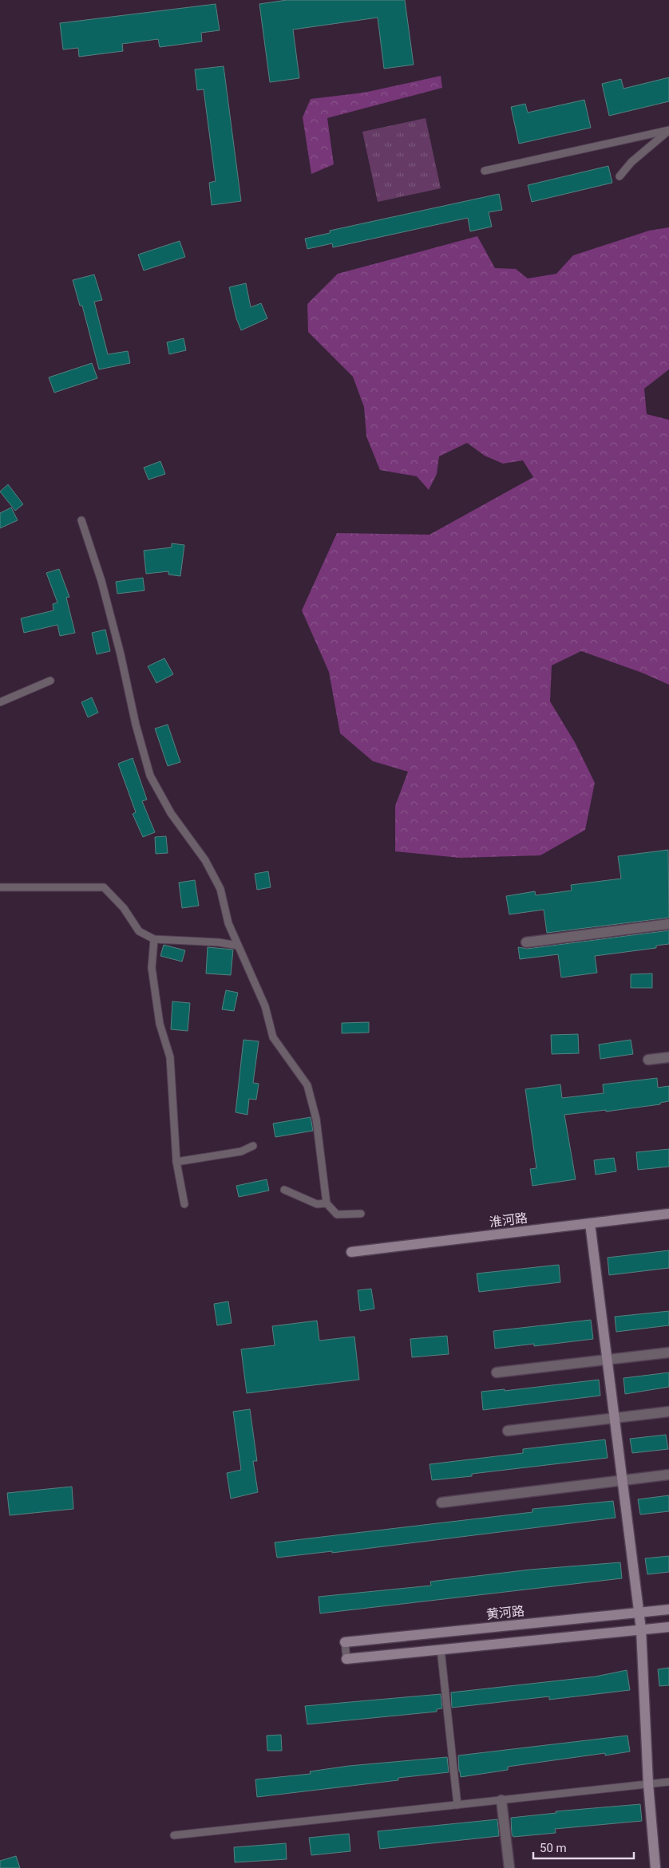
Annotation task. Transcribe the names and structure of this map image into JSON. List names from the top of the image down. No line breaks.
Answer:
{"streets":{"street":["淮河路","黄河路"]},"scale_bar":"50 m"}
